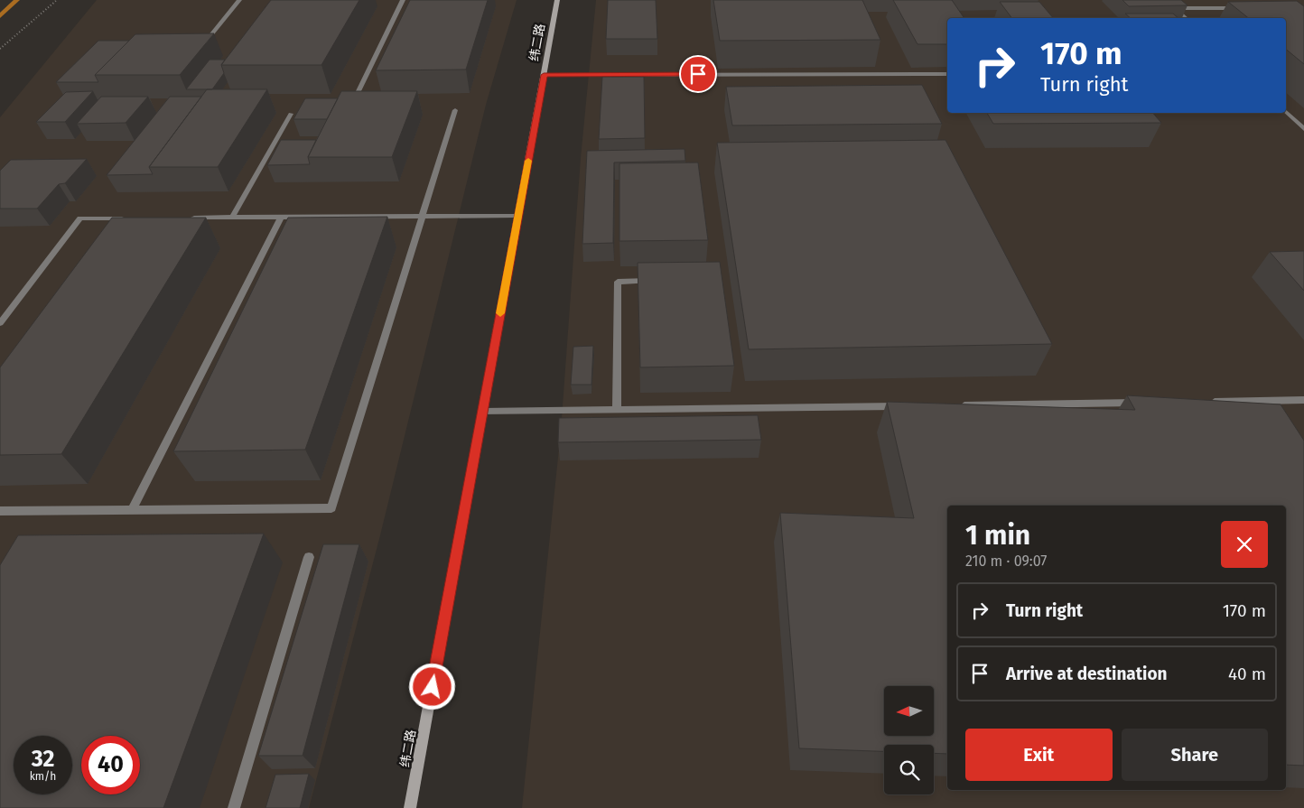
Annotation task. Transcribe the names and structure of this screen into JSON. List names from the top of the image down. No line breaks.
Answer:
{"streets":{"street":["纬二路"]},"north":"left","page":{"turn":["170 m","Turn right"],"heading":["1 min","210 m · 09:07"],"list":[{"name":"Turn right","value":"170 m"},{"name":"Arrive at destination","value":"40 m"}],"buttons":["Exit","Share"],"speed":"32 km/h","limit":"40"}}
